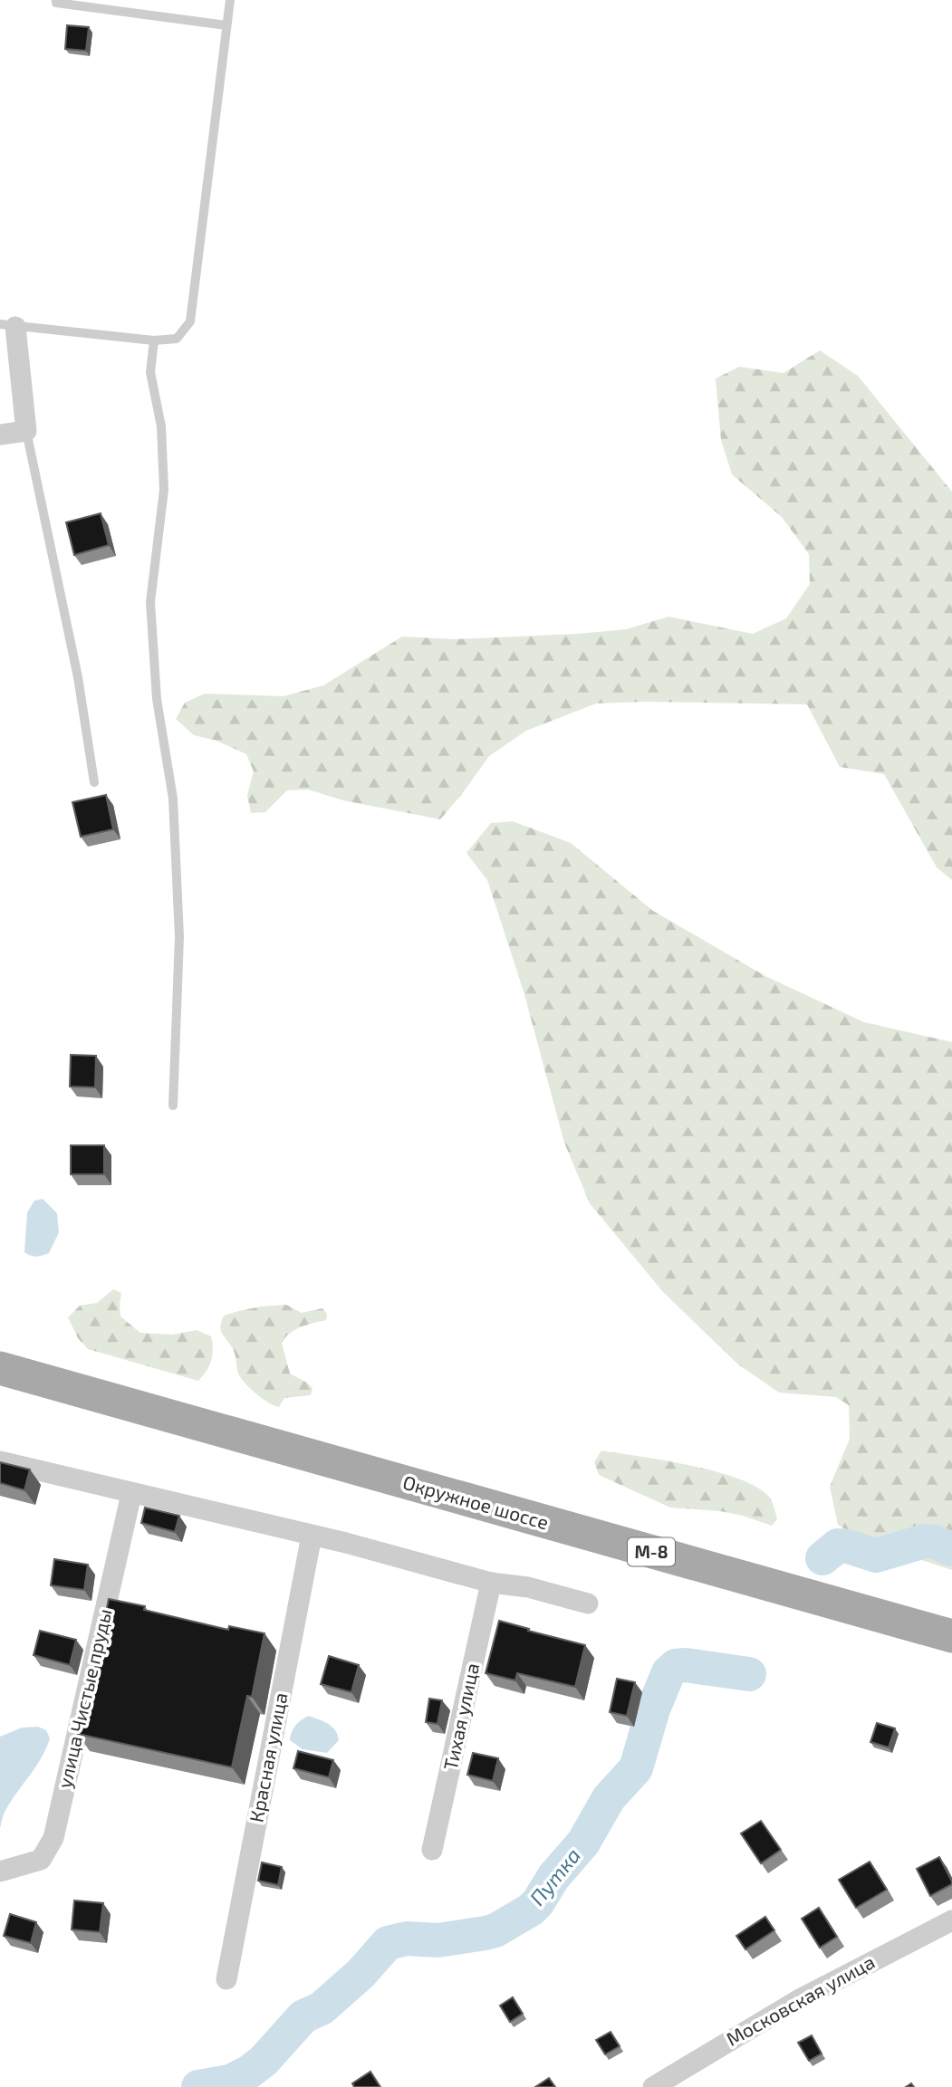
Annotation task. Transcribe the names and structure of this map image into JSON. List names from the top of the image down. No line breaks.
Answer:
{"streets":{"main road":["Окружное шоссе","М-8"],"street":["улица Чистые пруды","Тихая улица","Красная улица","Московская улица"]},"water":["Путка"]}
